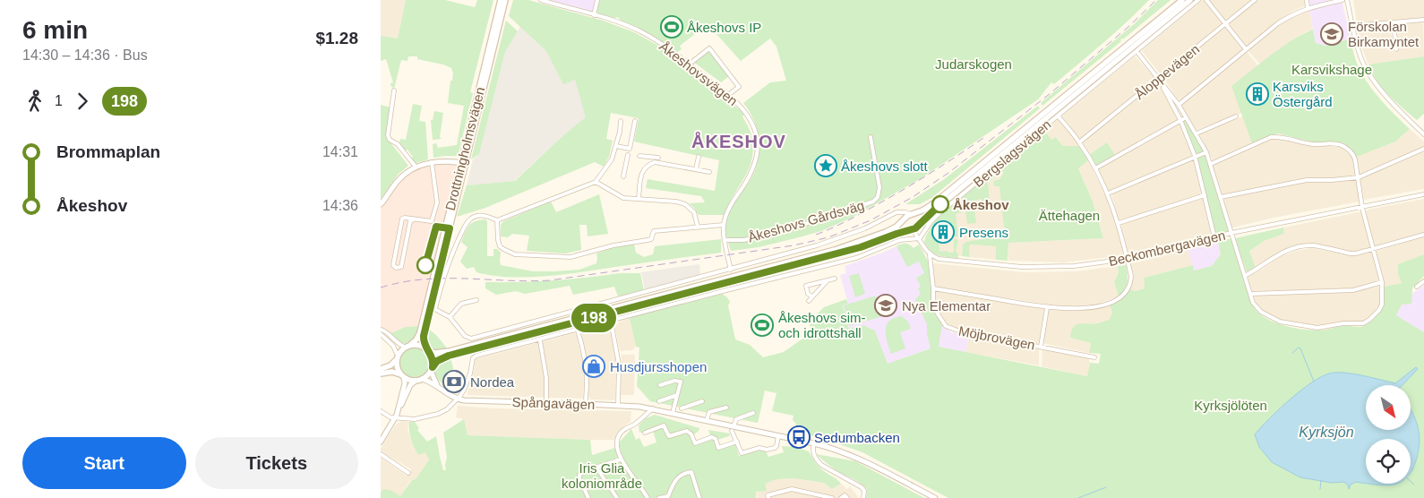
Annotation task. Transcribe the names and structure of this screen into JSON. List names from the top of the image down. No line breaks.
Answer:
{"streets":{"main road":["Drottningholmsvägen","Bergslagsvägen"],"street":["Åloppevägen","Åkeshovsvägen","Åkeshovs Gårdsväg","Beckombergavägen","Möjbrovägen","Spångavägen"]},"crossings":[["Drottningholmsvägen","Bergslagsvägen"],["Beckombergavägen","Möjbrovägen"]],"districts":["ÅKESHOV"],"water":["Kyrksjön"],"parks":["Judarskogen","Karsvikshage","Ättehagen","Kyrksjölöten","Iris Glia koloniområde"],"places":{"sports":["Åkeshovs IP","Åkeshovs sim- och idrottshall"],"school or university":["Förskolan Birkamyntet","Nya Elementar"],"building":["Karsviks Östergård","Presens"],"place":["Åkeshovs slott"],"other":["Åkeshov"],"shop":["Husdjursshopen"],"bank":["Nordea"],"bus stop":["Sedumbacken"]},"lines":["bus line 198"],"north":"bottom right","page":{"heading":["6 min","14:30 – 14:36 · Bus","$1.28"],"on_map":"198","legs":["1","198"],"list":[{"name":"Brommaplan","value":"14:31"},{"name":"Åkeshov","value":"14:36"}],"buttons":["Start","Tickets"]}}
